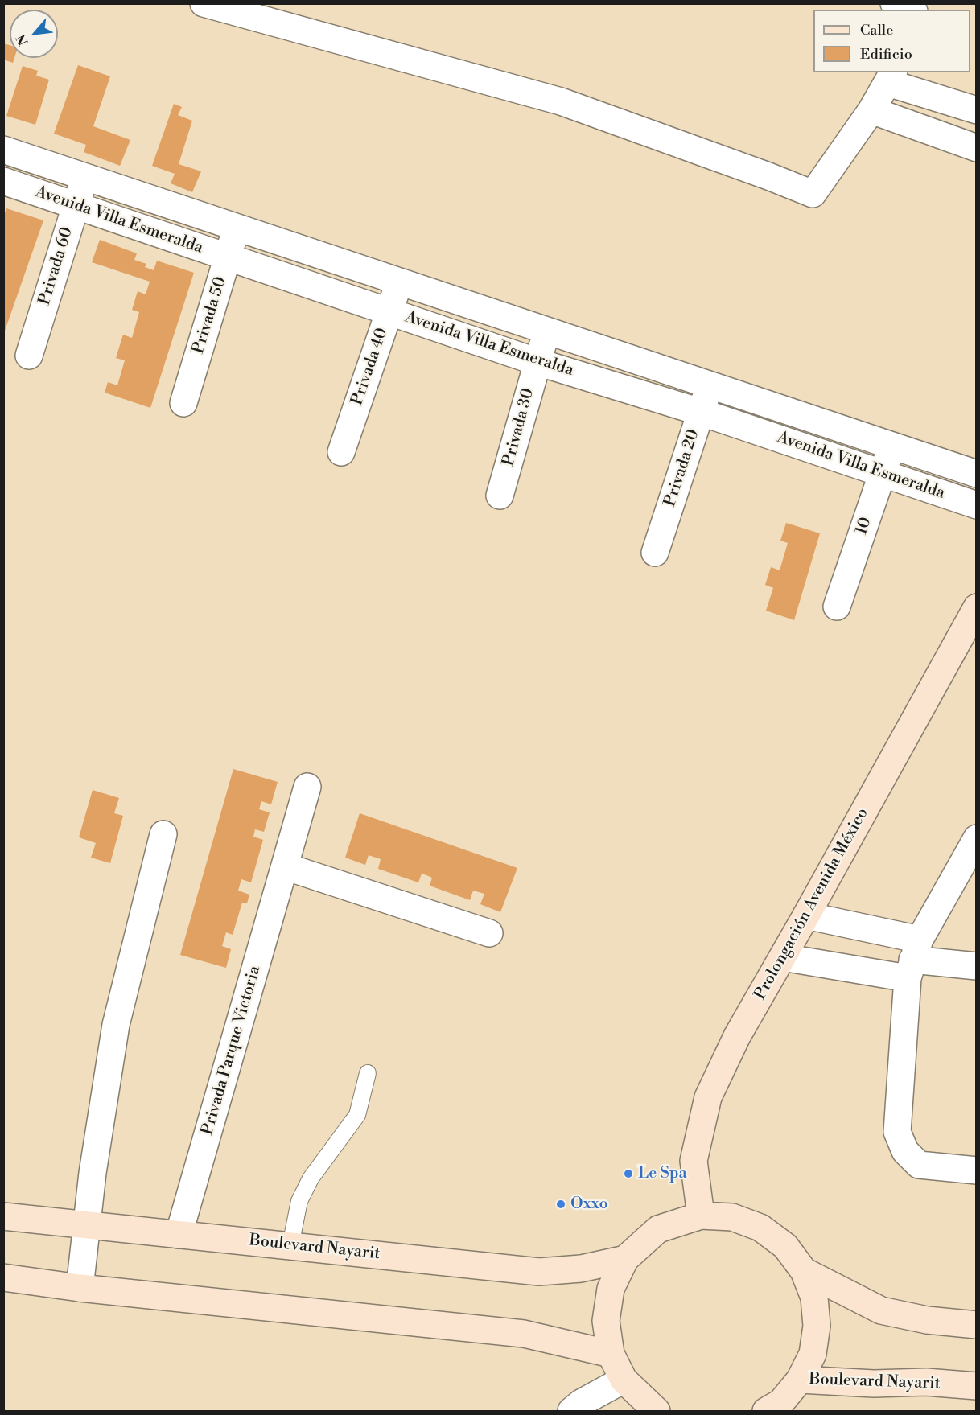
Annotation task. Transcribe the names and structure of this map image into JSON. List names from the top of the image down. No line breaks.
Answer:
{"streets":{"street":["Avenida Villa Esmeralda","Privada 60","Privada 50","Privada 40","Privada 30","Privada 20","10","Prolongación Avenida México","Privada Parque Victoria","Boulevard Nayarit"]},"crossings":[["Avenida Villa Esmeralda","Privada 60"],["Avenida Villa Esmeralda","Privada 50"],["Avenida Villa Esmeralda","Privada 40"],["Avenida Villa Esmeralda","Privada 30"],["Avenida Villa Esmeralda","Privada 20"],["Avenida Villa Esmeralda","10"],["Privada Parque Victoria","Boulevard Nayarit"]],"places":["Le Spa","Oxxo"],"legend":["Calle","Edificio"],"north":"bottom left"}
